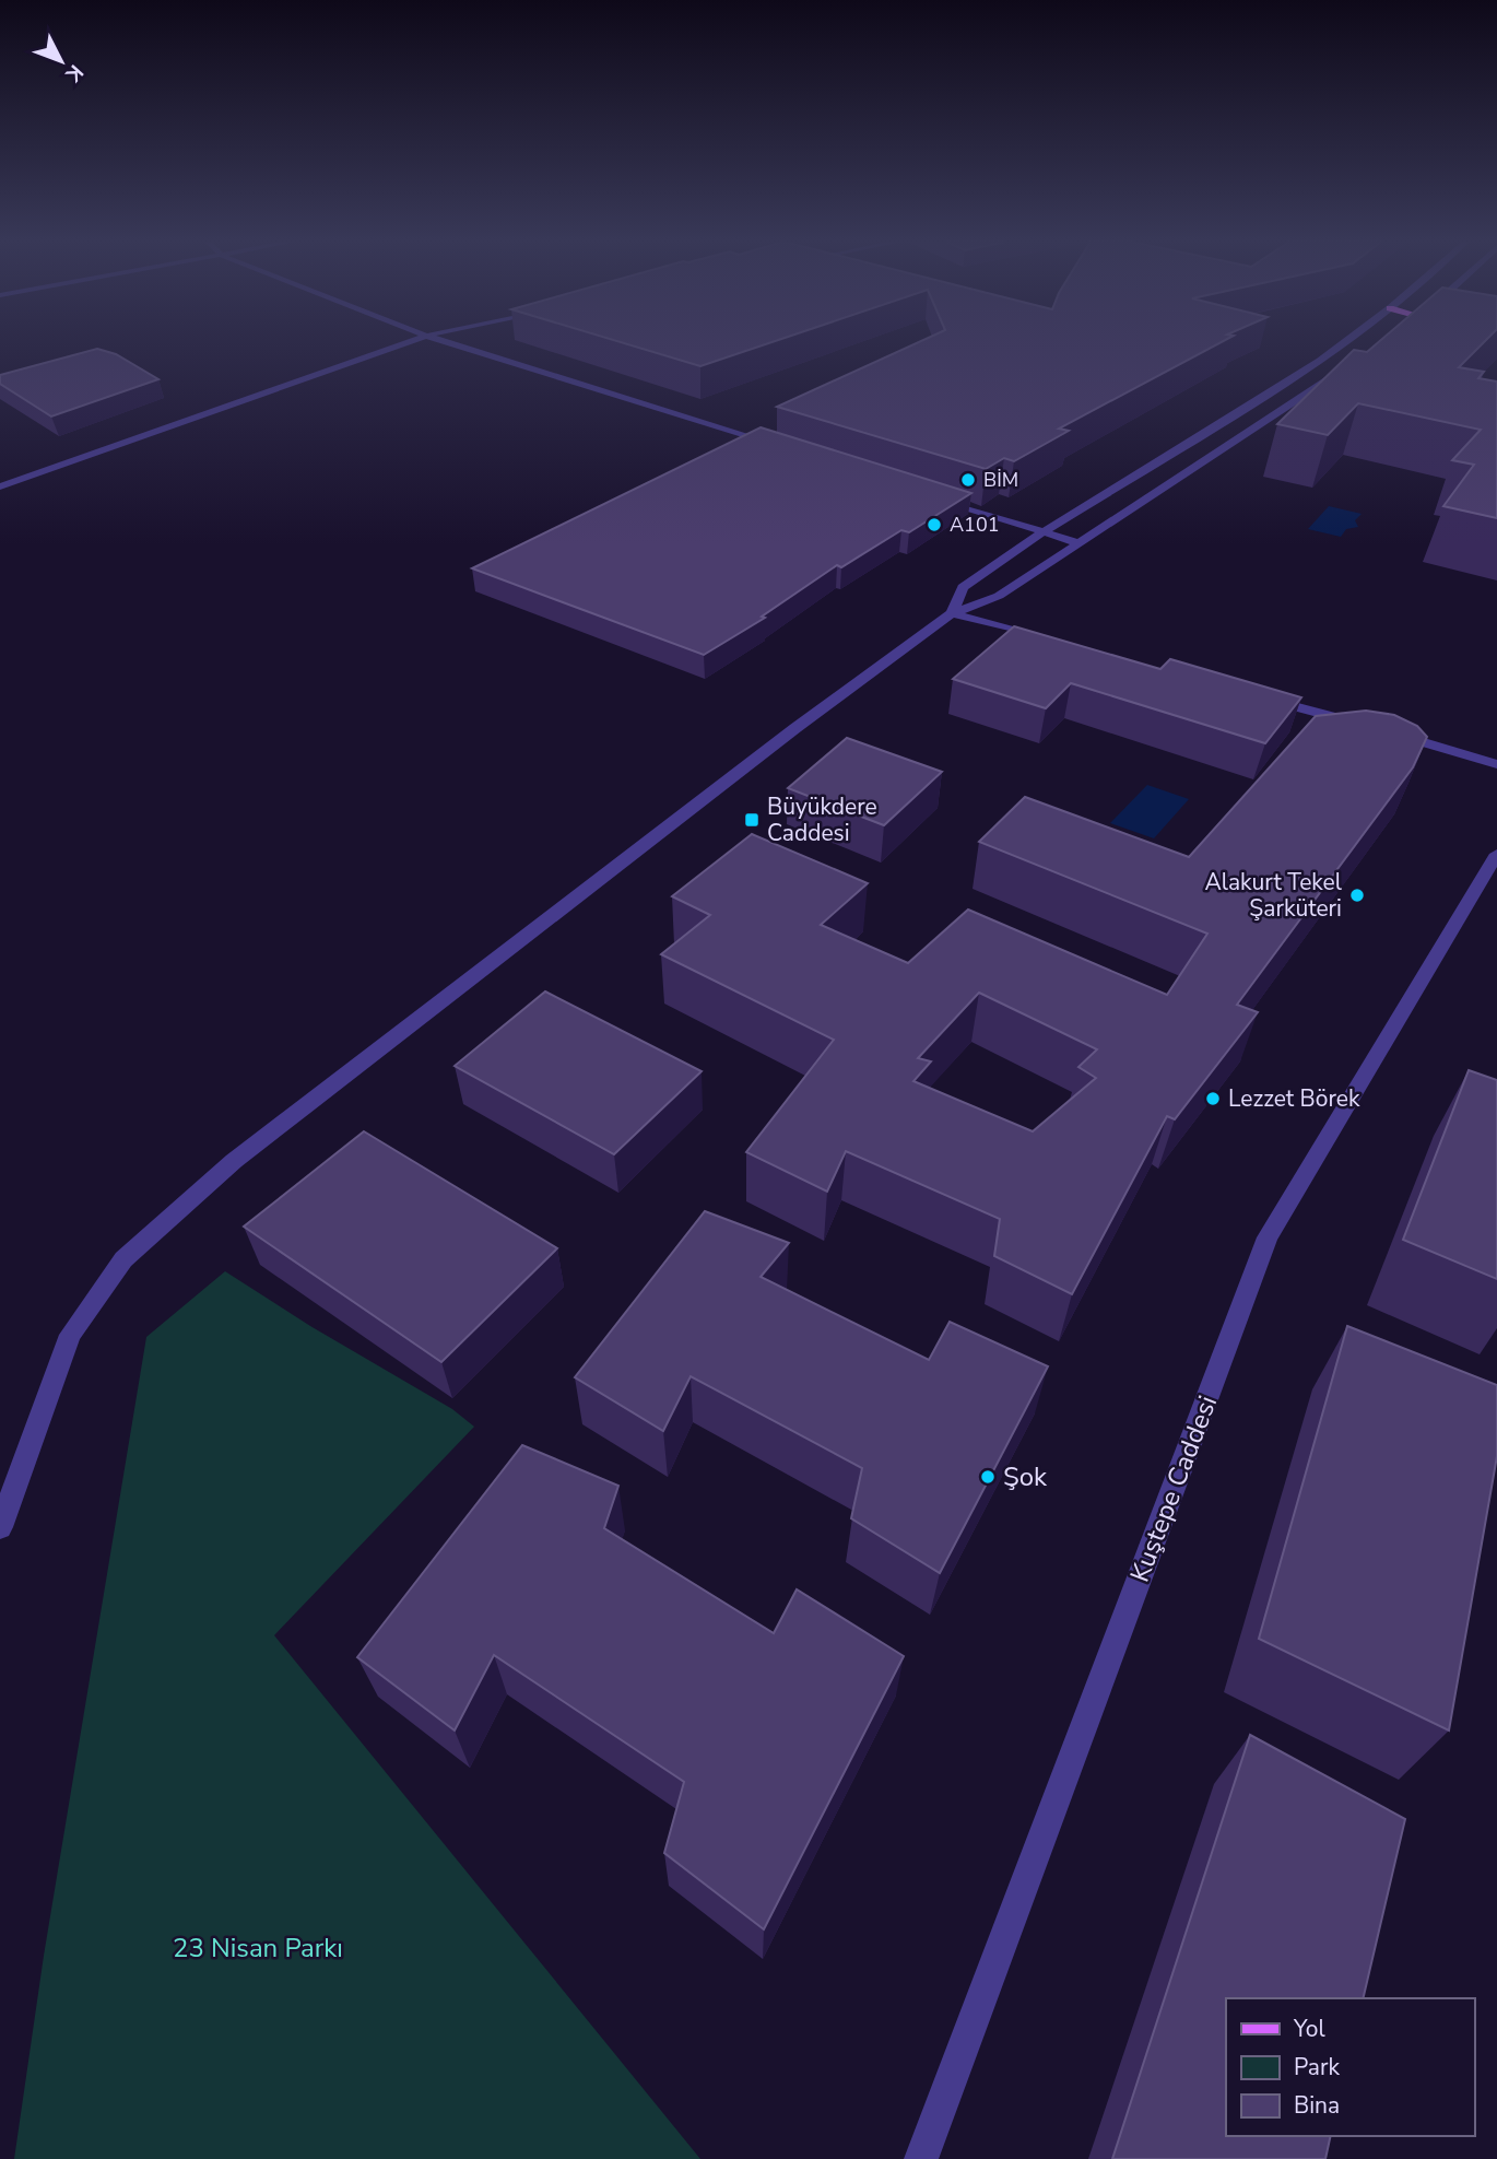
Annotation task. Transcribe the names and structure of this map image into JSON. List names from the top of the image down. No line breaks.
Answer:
{"streets":{"street":["Kuştepe Caddesi"]},"parks":["23 Nisan Parkı"],"places":{"other":["BİM","A101","Alakurt Tekel Şarküteri","Lezzet Börek","Şok"],"transit":["Büyükdere Caddesi"]},"legend":["Yol","Park","Bina"],"north":"bottom right"}
